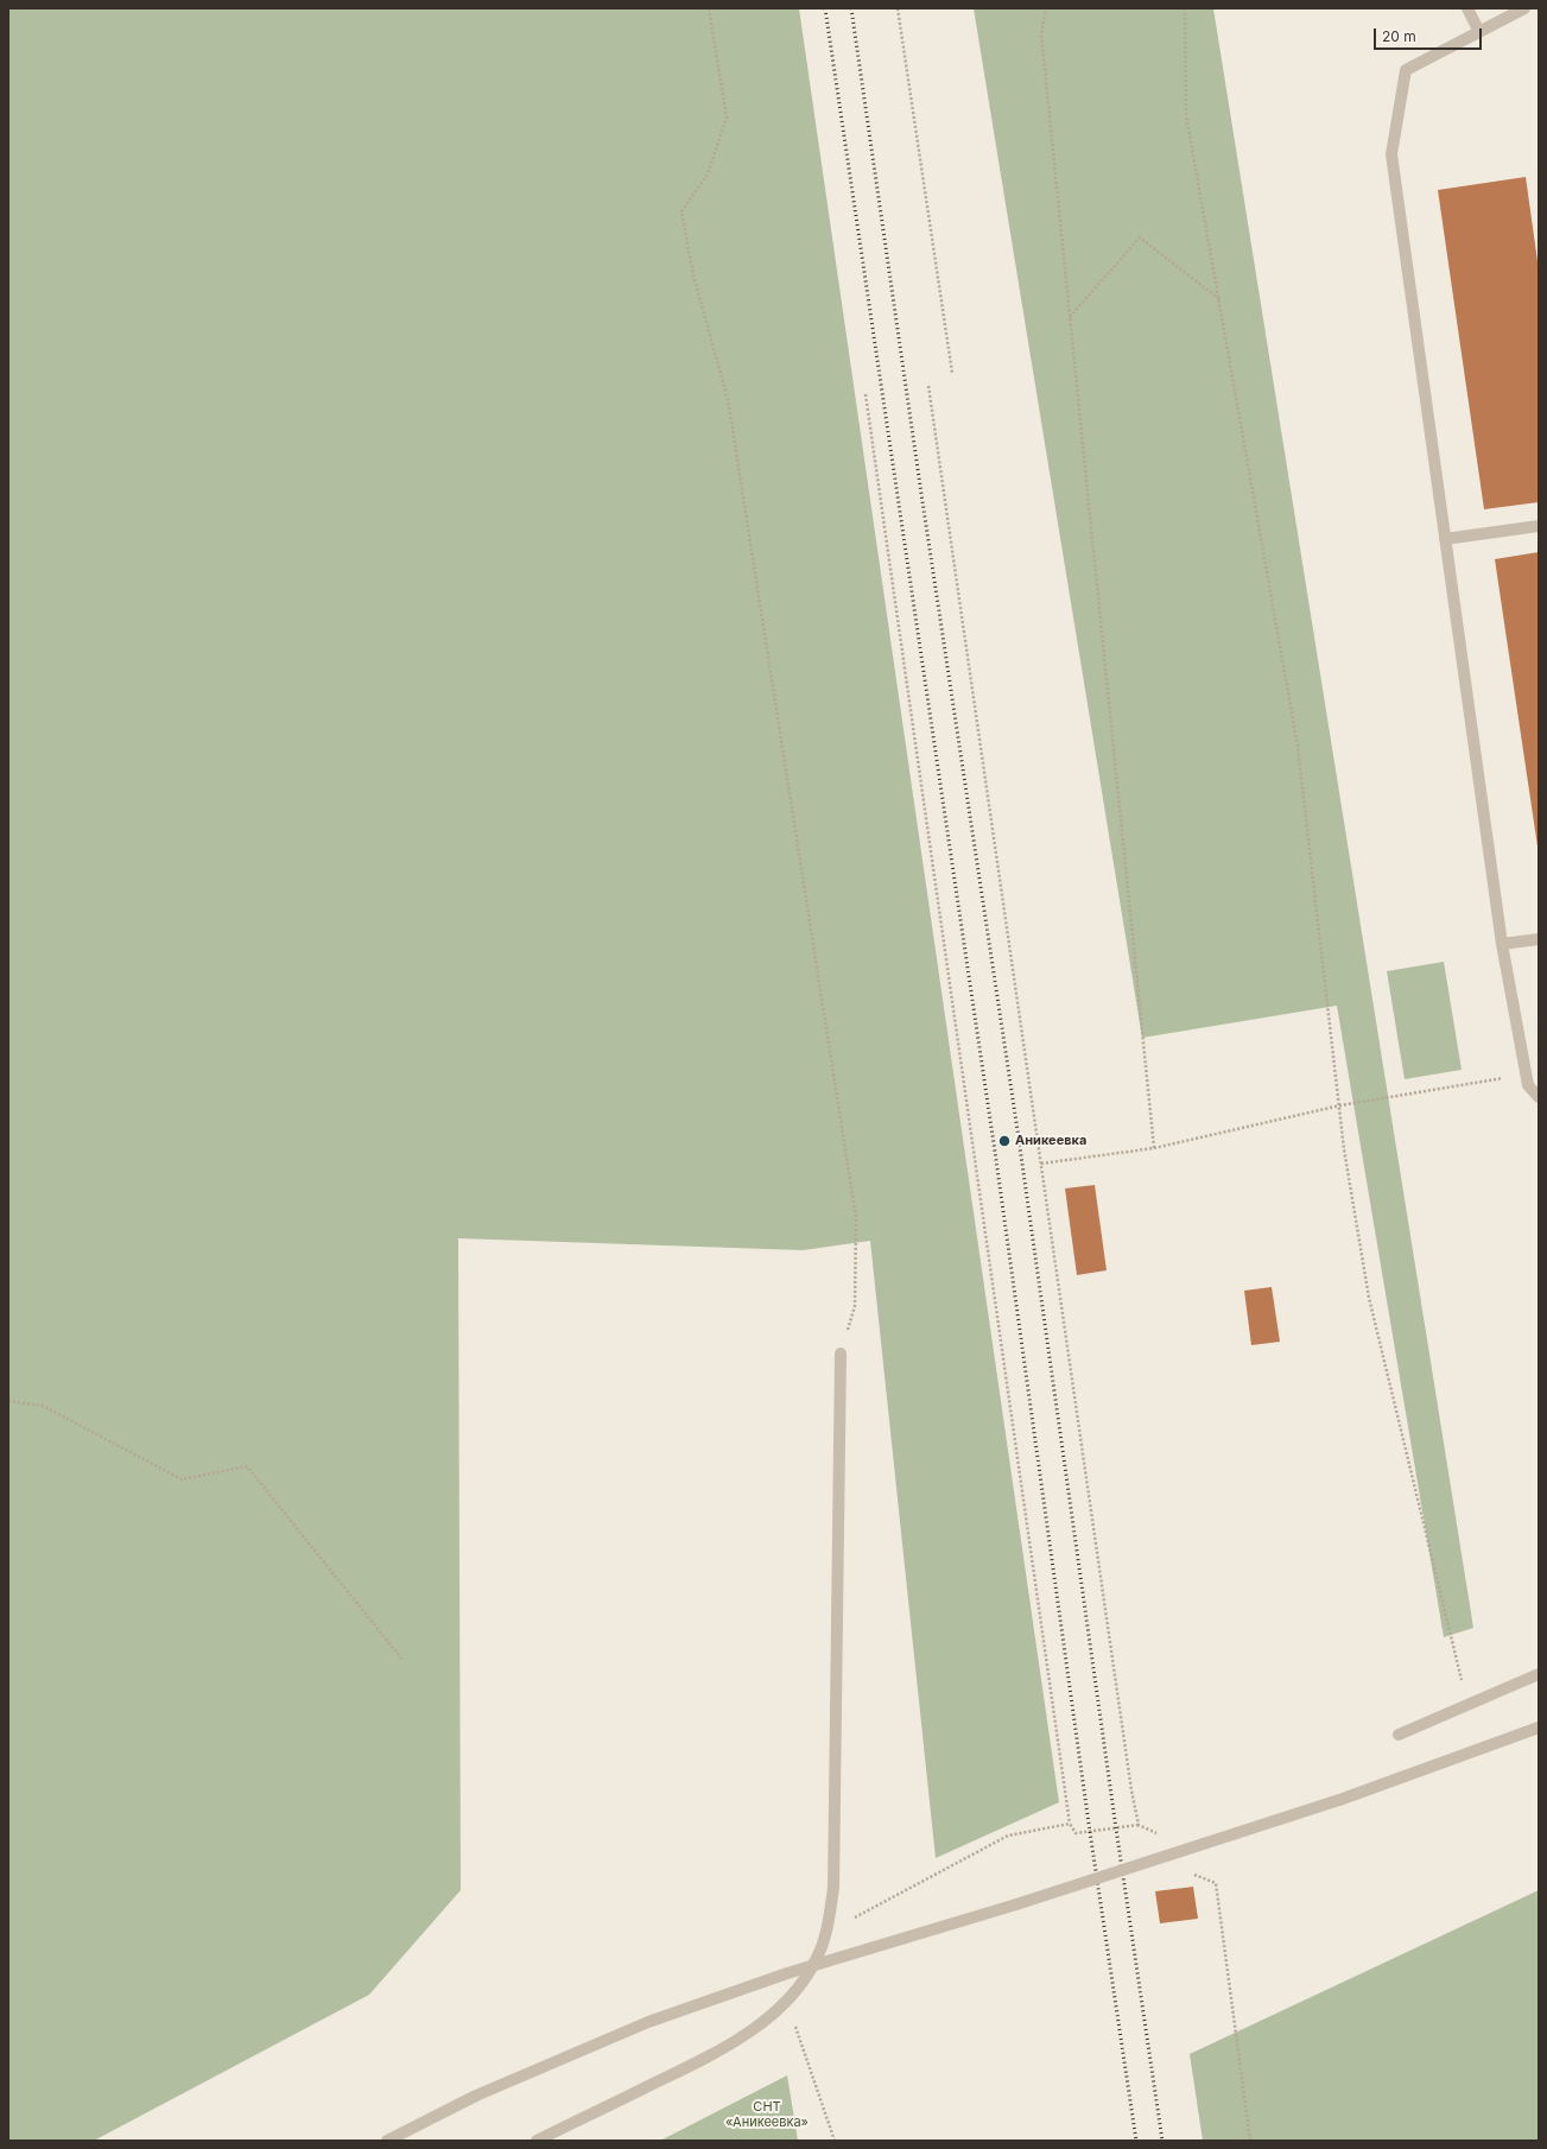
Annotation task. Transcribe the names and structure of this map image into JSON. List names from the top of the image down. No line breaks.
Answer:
{"parks":["СНТ «Аникеевка»"],"places":["Аникеевка"],"scale_bar":"20 m"}
